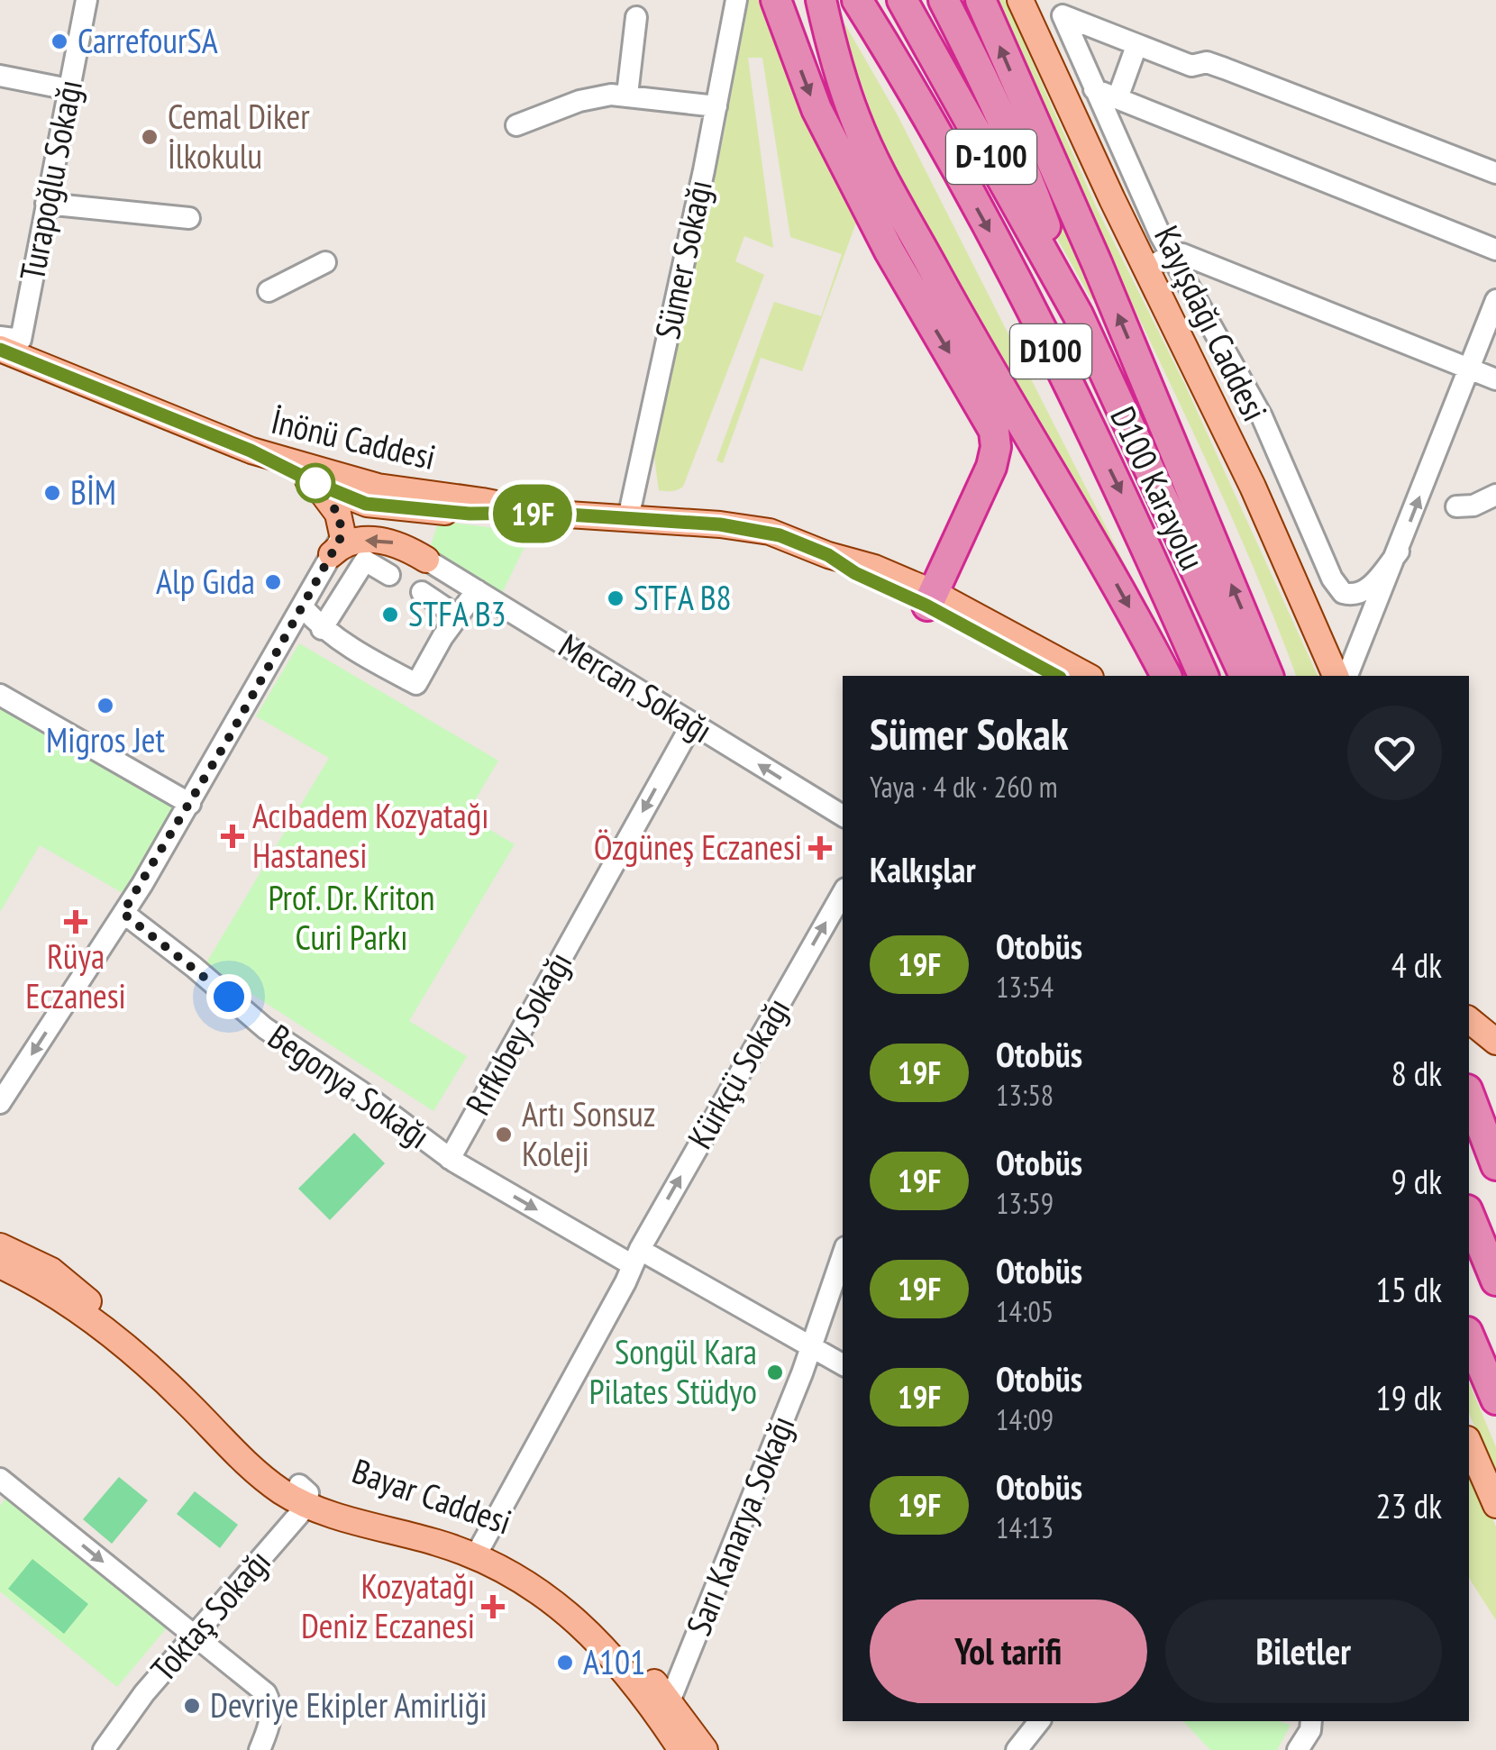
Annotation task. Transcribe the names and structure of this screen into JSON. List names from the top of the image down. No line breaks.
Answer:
{"streets":{"highway":["D-100","D100","D100 Karayolu"],"main road":["Kayışdağı Caddesi","İnönü Caddesi","Bayar Caddesi"],"street":["Turapoğlu Sokağı","Sümer Sokağı","Mercan Sokağı","Rıfkıbey Sokağı","Kürkçü Sokağı","Begonya Sokağı","Sarı Kanarya Sokağı","Toktaş Sokağı"]},"crossings":[["D-100","D100 Karayolu"],["Turapoğlu Sokağı","İnönü Caddesi"],["Sümer Sokağı","İnönü Caddesi"],["Mercan Sokağı","Rıfkıbey Sokağı"],["Rıfkıbey Sokağı","Begonya Sokağı"],["Kürkçü Sokağı","Bayar Caddesi"],["Bayar Caddesi","Sarı Kanarya Sokağı"],["Bayar Caddesi","Toktaş Sokağı"]],"one_way":["Mercan Sokağı","Rıfkıbey Sokağı","Kürkçü Sokağı"],"parks":["Prof. Dr. Kriton Curi Parkı"],"places":{"other":["CarrefourSA","Cemal Diker İlkokulu","BİM","Alp Gıda","STFA B8","STFA B3","Migros Jet","Artı Sonsuz Koleji","Songül Kara Pilates Stüdyo","A101","Devriye Ekipler Amirliği"],"health":["Acıbadem Kozyatağı Hastanesi","Özgüneş Eczanesi","Rüya Eczanesi","Kozyatağı Deniz Eczanesi"]},"lines":["bus line 19F"],"page":{"on_map":"19F","heading":[["Sümer Sokak","Yaya · 4 dk · 260 m"],"Kalkışlar"],"list":[{"mark":"19F","name":"Otobüs","note":"13:54","value":"4 dk"},{"mark":"19F","name":"Otobüs","note":"13:58","value":"8 dk"},{"mark":"19F","name":"Otobüs","note":"13:59","value":"9 dk"},{"mark":"19F","name":"Otobüs","note":"14:05","value":"15 dk"},{"mark":"19F","name":"Otobüs","note":"14:09","value":"19 dk"},{"mark":"19F","name":"Otobüs","note":"14:13","value":"23 dk"}],"buttons":["Yol tarifi","Biletler"]}}
